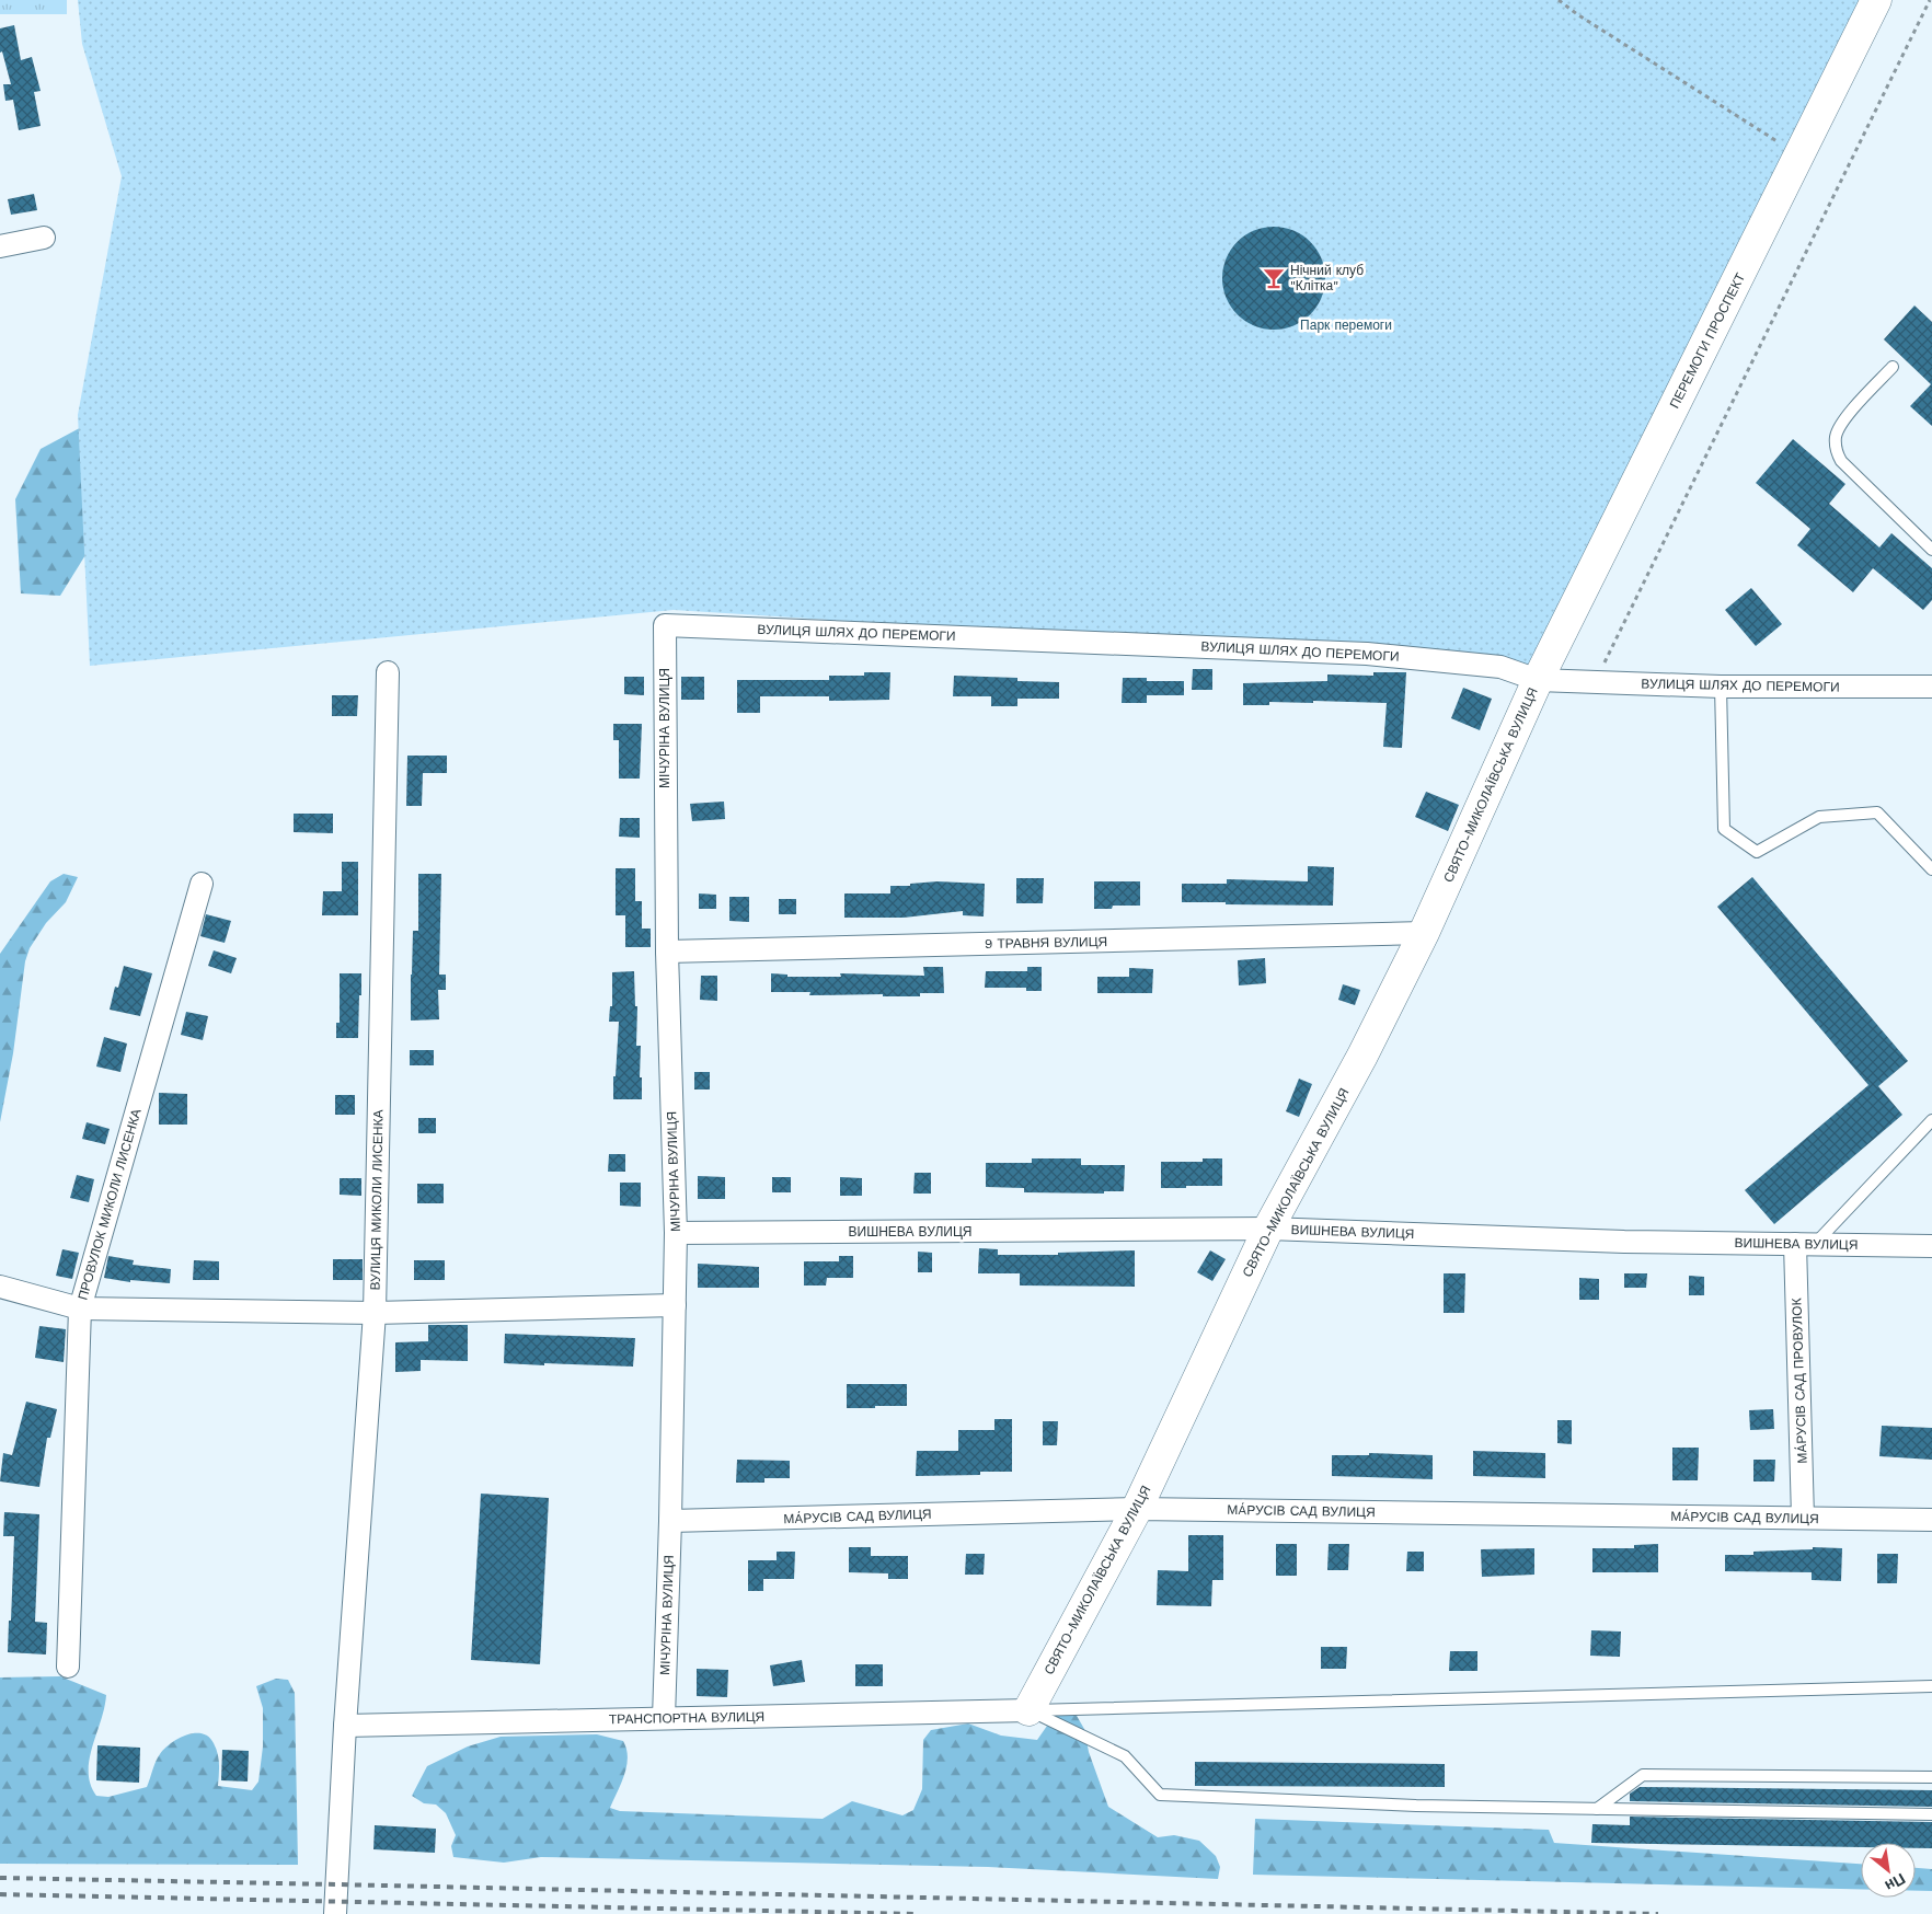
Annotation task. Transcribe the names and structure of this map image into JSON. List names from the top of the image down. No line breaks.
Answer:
{"streets":{"street":["ПЕРЕМОГИ ПРОСПЕКТ","ВУЛИЦЯ ШЛЯХ ДО ПЕРЕМОГИ","МІЧУРІНА ВУЛИЦЯ","СВЯТО-МИКОЛАЇВСЬКА ВУЛИЦЯ","9 ТРАВНЯ ВУЛИЦЯ","ВУЛИЦЯ МИКОЛИ ЛИСЕНКА","ПРОВУЛОК МИКОЛИ ЛИСЕНКА","ВИШНЕВА ВУЛИЦЯ","МÁРУСІВ САД ПРОВУЛОК","МÁРУСІВ САД ВУЛИЦЯ","ТРАНСПОРТНА ВУЛИЦЯ"]},"crossings":[["ПЕРЕМОГИ ПРОСПЕКТ","ВУЛИЦЯ ШЛЯХ ДО ПЕРЕМОГИ"],["ПЕРЕМОГИ ПРОСПЕКТ","СВЯТО-МИКОЛАЇВСЬКА ВУЛИЦЯ"],["ВУЛИЦЯ ШЛЯХ ДО ПЕРЕМОГИ","МІЧУРІНА ВУЛИЦЯ"],["ВУЛИЦЯ ШЛЯХ ДО ПЕРЕМОГИ","СВЯТО-МИКОЛАЇВСЬКА ВУЛИЦЯ"],["МІЧУРІНА ВУЛИЦЯ","9 ТРАВНЯ ВУЛИЦЯ"],["МІЧУРІНА ВУЛИЦЯ","ВИШНЕВА ВУЛИЦЯ"],["МІЧУРІНА ВУЛИЦЯ","МÁРУСІВ САД ВУЛИЦЯ"],["МІЧУРІНА ВУЛИЦЯ","ТРАНСПОРТНА ВУЛИЦЯ"],["СВЯТО-МИКОЛАЇВСЬКА ВУЛИЦЯ","9 ТРАВНЯ ВУЛИЦЯ"],["СВЯТО-МИКОЛАЇВСЬКА ВУЛИЦЯ","ВИШНЕВА ВУЛИЦЯ"],["СВЯТО-МИКОЛАЇВСЬКА ВУЛИЦЯ","МÁРУСІВ САД ВУЛИЦЯ"],["СВЯТО-МИКОЛАЇВСЬКА ВУЛИЦЯ","ТРАНСПОРТНА ВУЛИЦЯ"],["ВУЛИЦЯ МИКОЛИ ЛИСЕНКА","ТРАНСПОРТНА ВУЛИЦЯ"],["ВИШНЕВА ВУЛИЦЯ","МÁРУСІВ САД ПРОВУЛОК"],["МÁРУСІВ САД ПРОВУЛОК","МÁРУСІВ САД ВУЛИЦЯ"]],"parks":["Парк перемоги"],"places":{"bar":["Нічний клуб \"Клітка\""]},"north":"bottom right"}
